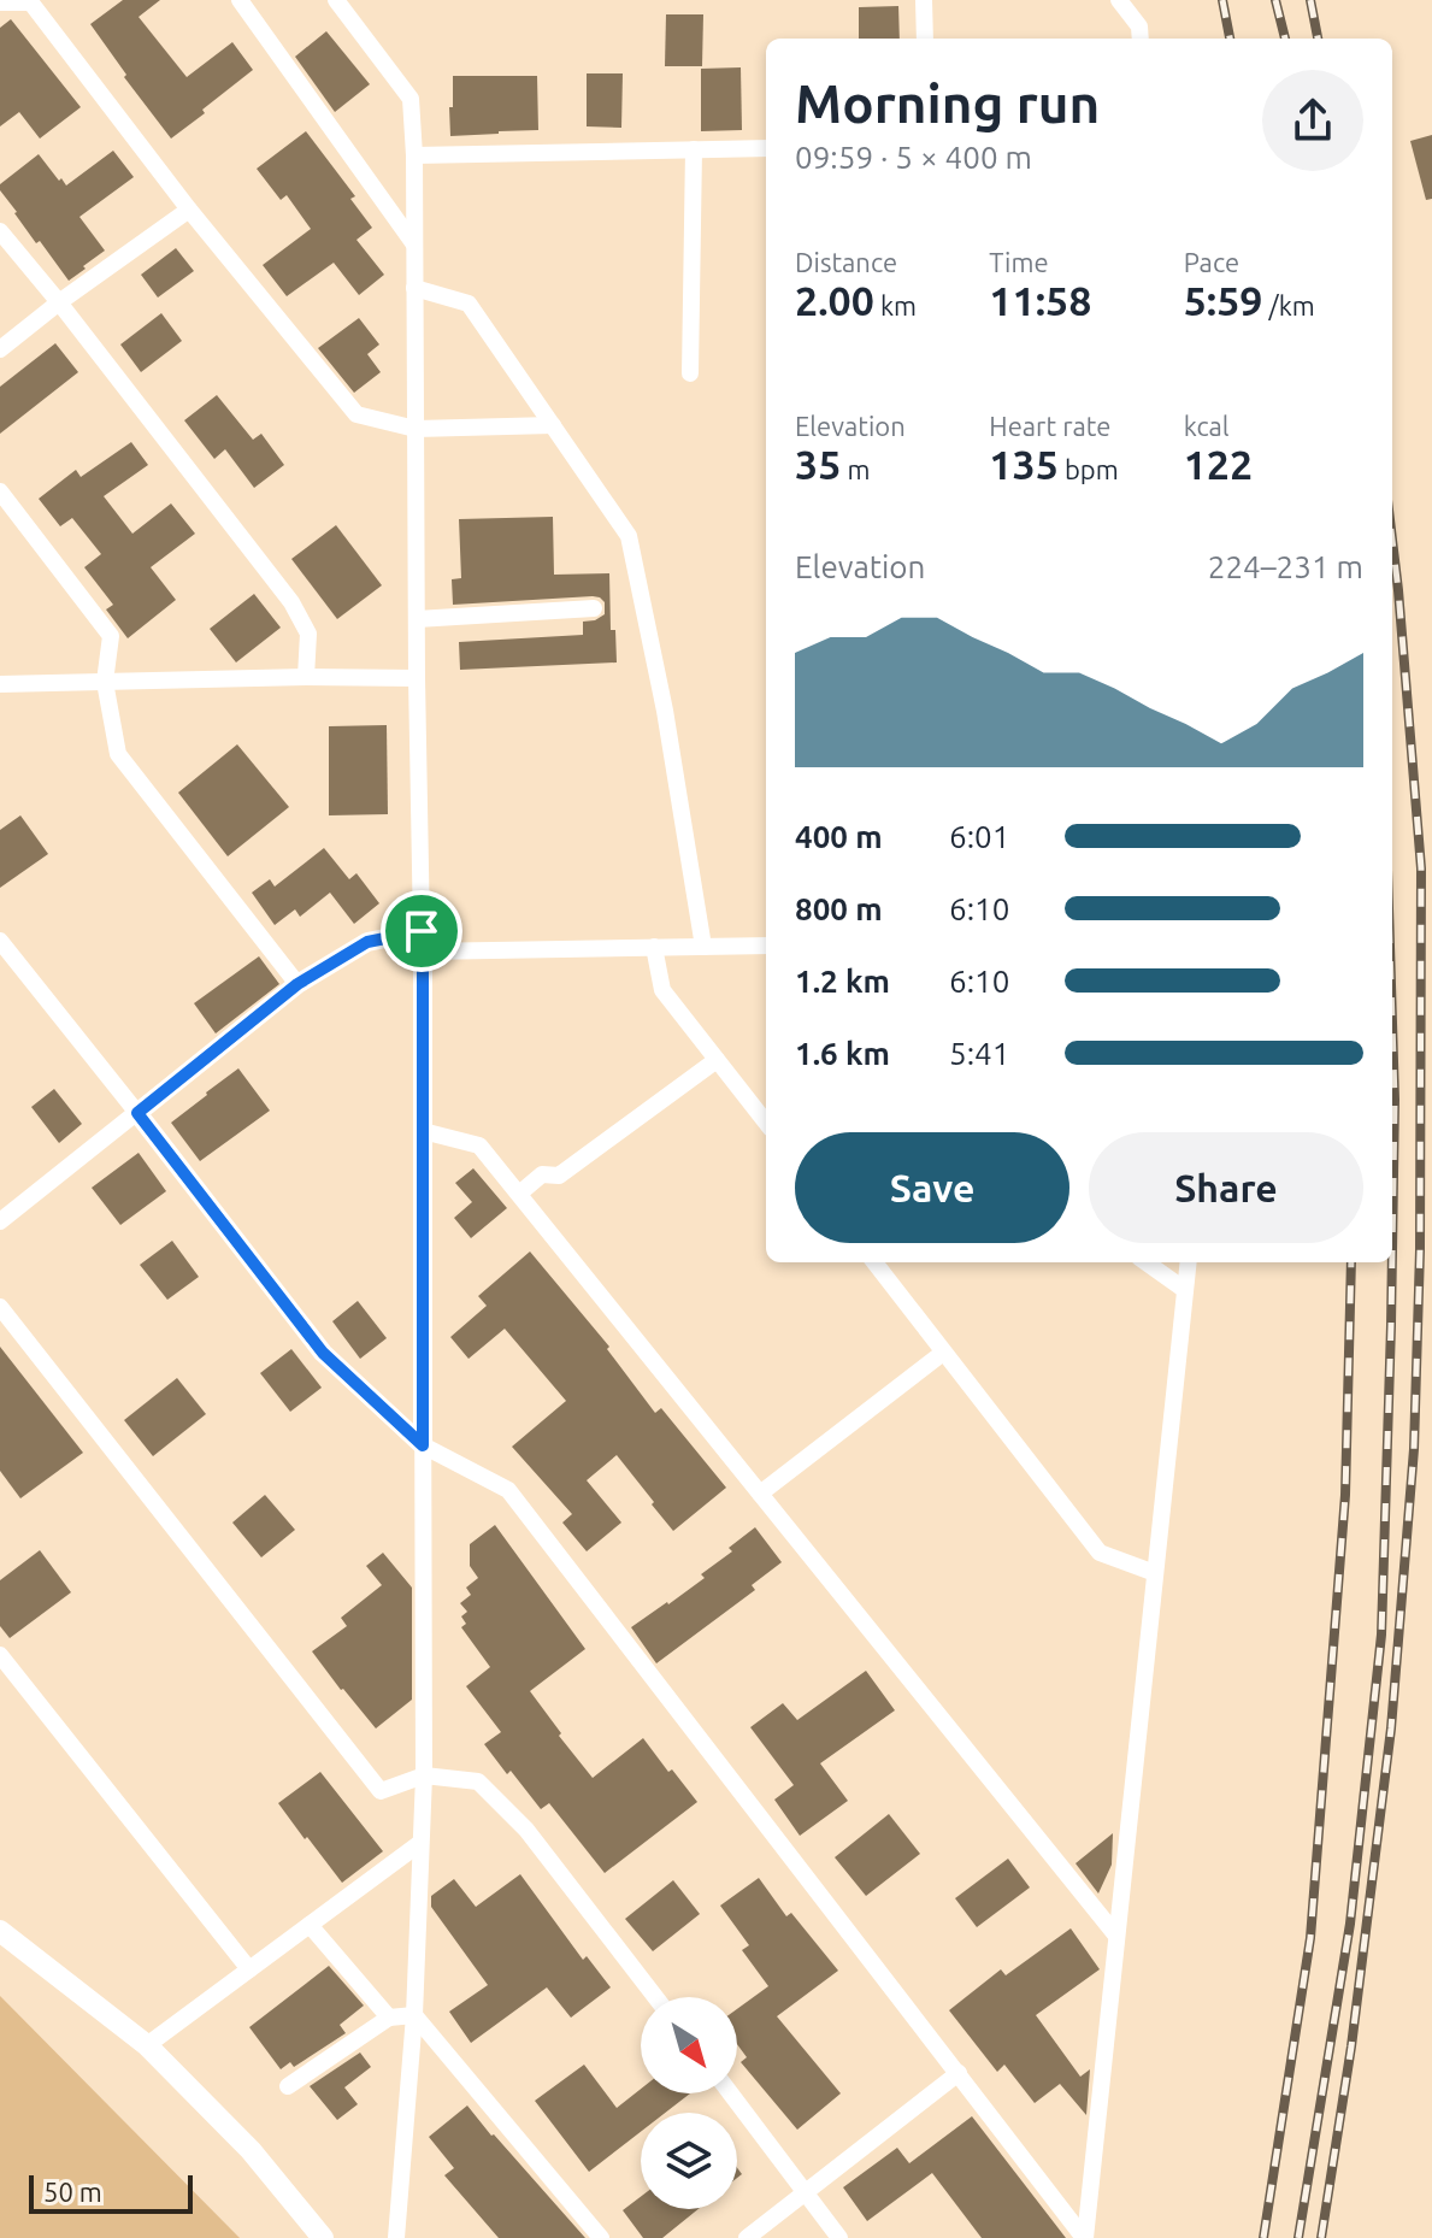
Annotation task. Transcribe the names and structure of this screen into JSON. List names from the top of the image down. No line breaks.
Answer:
{"scale_bar":"50 m","north":"bottom right","page":{"heading":["Morning run","09:59 · 5 × 400 m"],"stats":[["Distance","2.00 km"],["Time","11:58"],["Pace","5:59 /km"],["Elevation","35 m"],["Heart rate","135 bpm"],["kcal","122"]],"chart":["Elevation","224–231 m"],"list":[{"name":"400 m","note":"6:01"},{"name":"800 m","note":"6:10"},{"name":"1.2 km","note":"6:10"},{"name":"1.6 km","note":"5:41"}],"buttons":["Save","Share"],"scale":"50 m"}}
